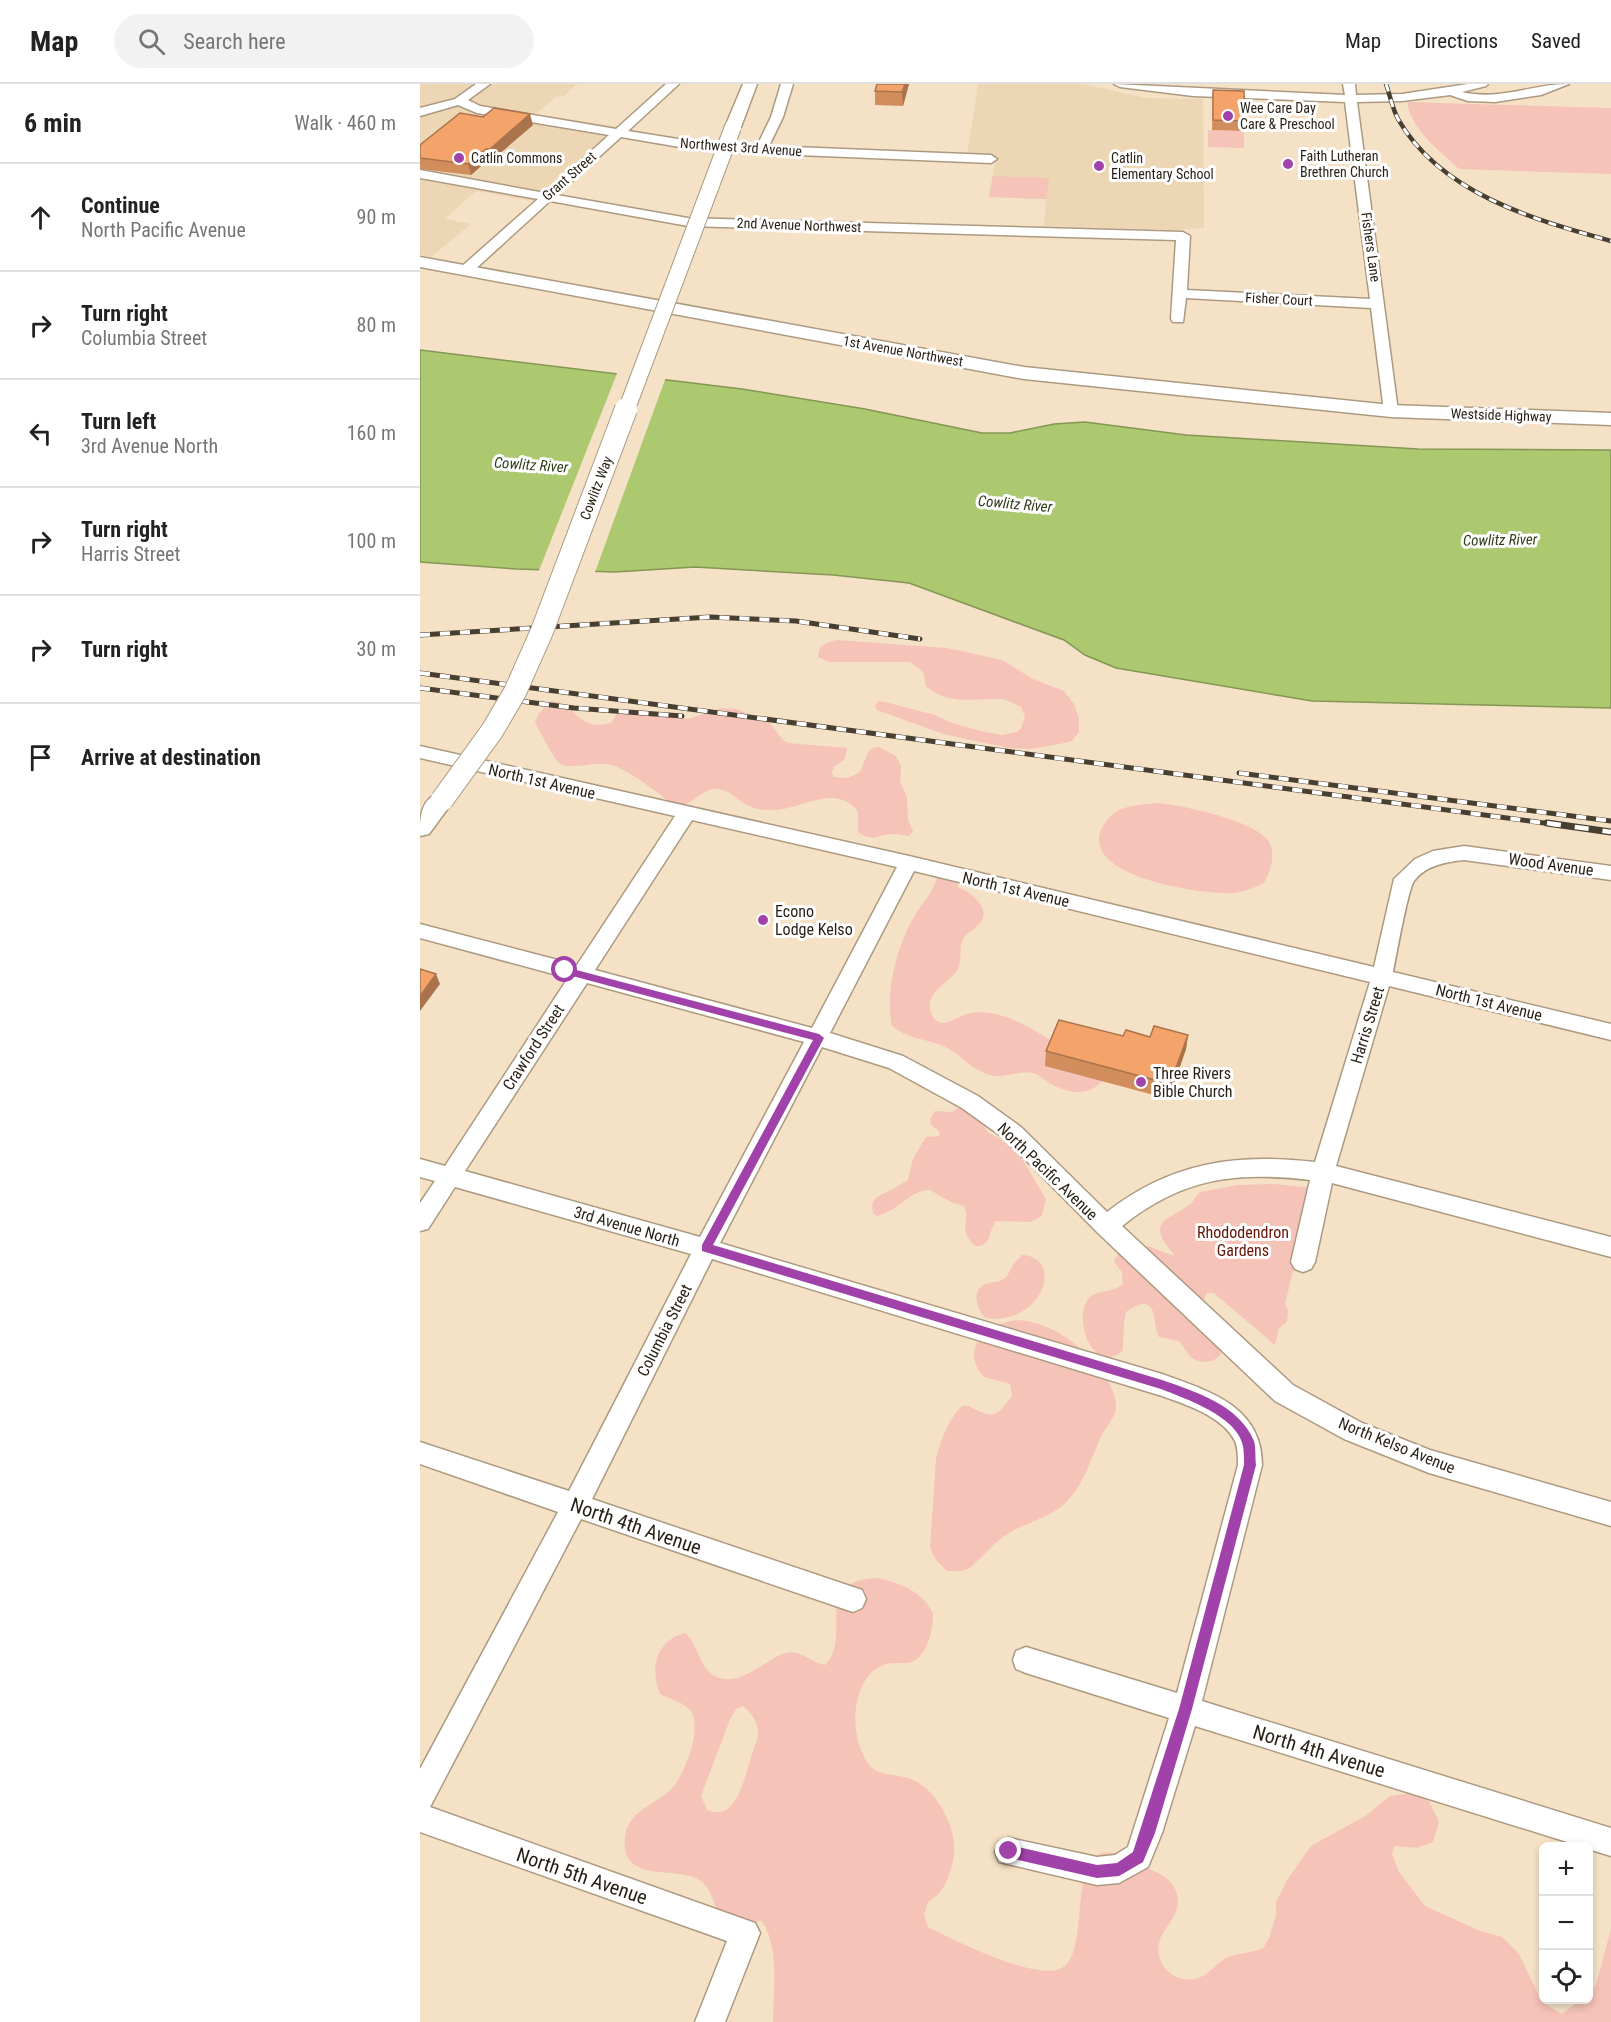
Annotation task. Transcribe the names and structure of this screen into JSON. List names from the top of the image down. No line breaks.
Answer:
{"streets":{"main road":["1st Avenue Northwest","Westside Highway","Cowlitz Way"],"street":["Northwest 3rd Avenue","Grant Street","2nd Avenue Northwest","Fishers Lane","Fisher Court","North 1st Avenue","Wood Avenue","Harris Street","Crawford Street","North Pacific Avenue","3rd Avenue North","Columbia Street","North Kelso Avenue","North 4th Avenue","North 5th Avenue"]},"crossings":[["Northwest 3rd Avenue","Grant Street"],["Grant Street","2nd Avenue Northwest"],["Grant Street","1st Avenue Northwest"],["2nd Avenue Northwest","Fisher Court"],["Fishers Lane","Fisher Court"],["Fishers Lane","1st Avenue Northwest"],["Fishers Lane","Westside Highway"],["1st Avenue Northwest","Westside Highway"],["North 1st Avenue","Harris Street"],["North 1st Avenue","Crawford Street"],["North 1st Avenue","Columbia Street"],["Wood Avenue","Harris Street"],["Harris Street","North Pacific Avenue"],["Crawford Street","North Pacific Avenue"],["Crawford Street","3rd Avenue North"],["North Pacific Avenue","Columbia Street"],["North Pacific Avenue","North Kelso Avenue"],["3rd Avenue North","Columbia Street"],["3rd Avenue North","North 4th Avenue"],["Columbia Street","North 4th Avenue"]],"water":["Cowlitz River"],"parks":["Rhododendron Gardens"],"places":["Wee Care Day Care & Preschool","Catlin Commons","Faith Lutheran Brethren Church","Catlin Elementary School","Econo Lodge Kelso","Three Rivers Bible Church"],"page":{"header":"Map","search":"Search here","nav":["Map","Directions","Saved"],"heading":["6 min","Walk · 460 m"],"list":[["Continue","North Pacific Avenue","90 m"],["Turn right","Columbia Street","80 m"],["Turn left","3rd Avenue North","160 m"],["Turn right","Harris Street","100 m"],["Turn right","30 m"],"Arrive at destination"],"map_buttons":["+","−"]}}
